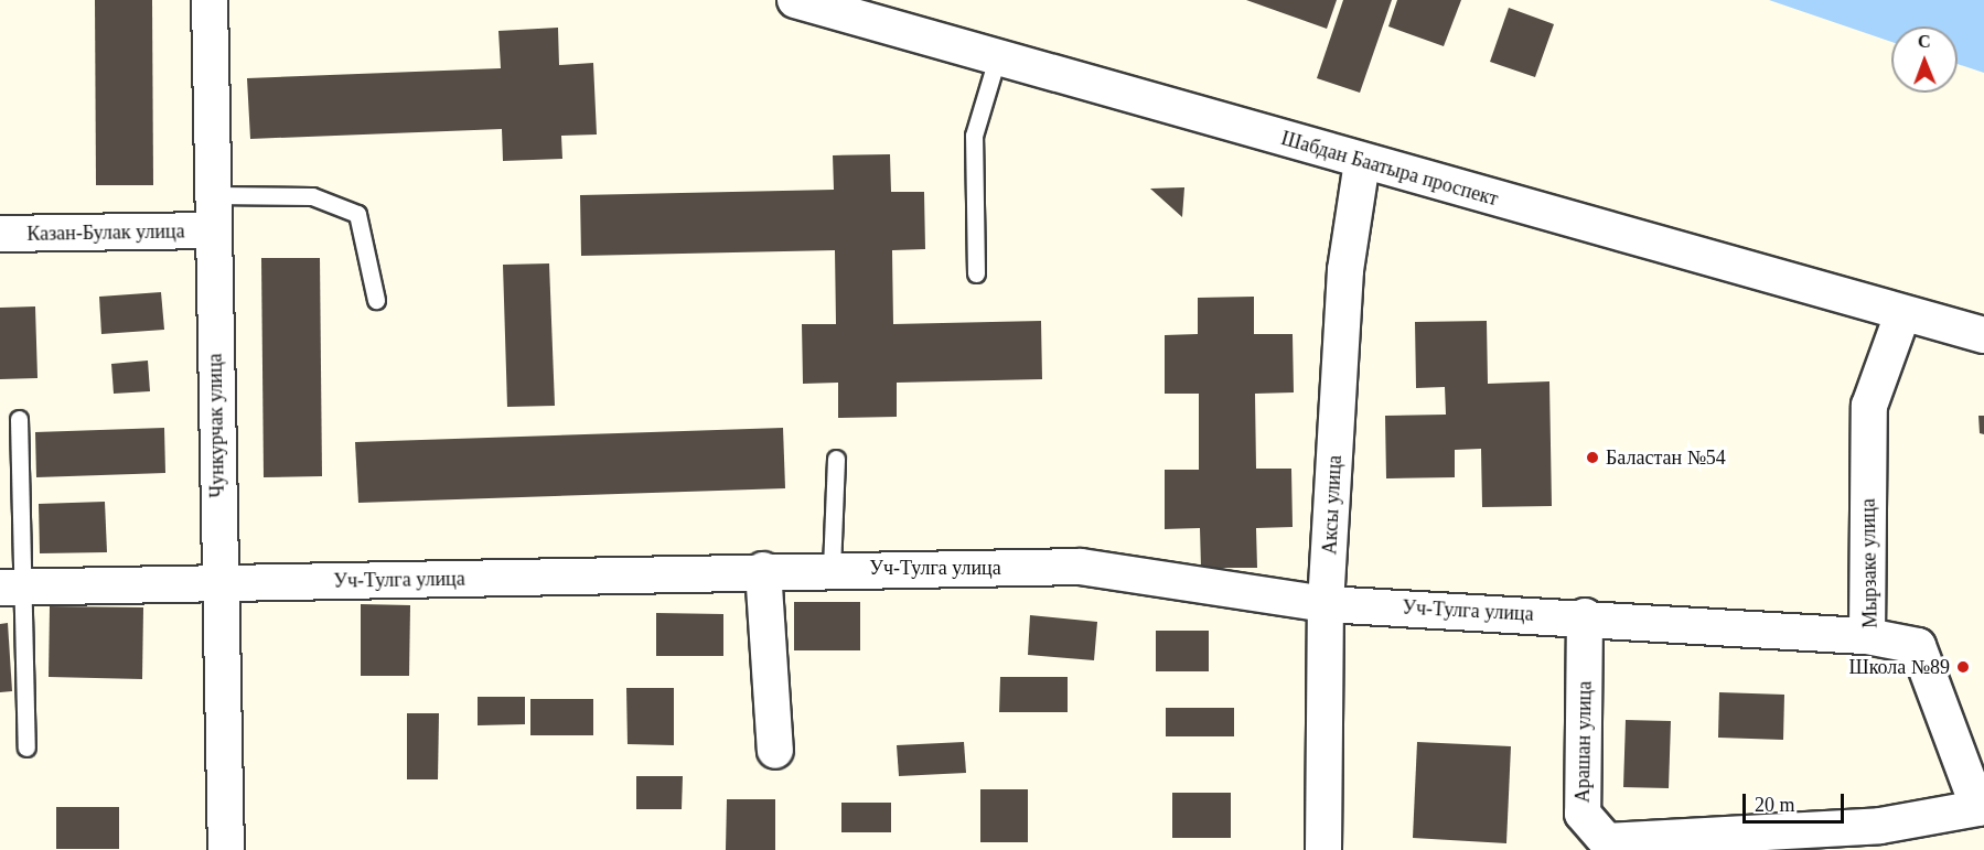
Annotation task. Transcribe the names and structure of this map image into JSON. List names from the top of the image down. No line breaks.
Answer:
{"streets":{"street":["Шабдан Баатыра проспект","Казан-Булак улица","Чункурчак улица","Аксы улица","Мырзаке улица","Уч-Тулга улица","Арашан улица"]},"crossings":[["Шабдан Баатыра проспект","Аксы улица"],["Шабдан Баатыра проспект","Мырзаке улица"],["Казан-Булак улица","Чункурчак улица"],["Чункурчак улица","Уч-Тулга улица"],["Аксы улица","Уч-Тулга улица"],["Мырзаке улица","Уч-Тулга улица"],["Мырзаке улица","Арашан улица"],["Уч-Тулга улица","Арашан улица"]],"places":["Баластан №54","Школа №89"],"scale_bar":"20 m","north":"top"}
